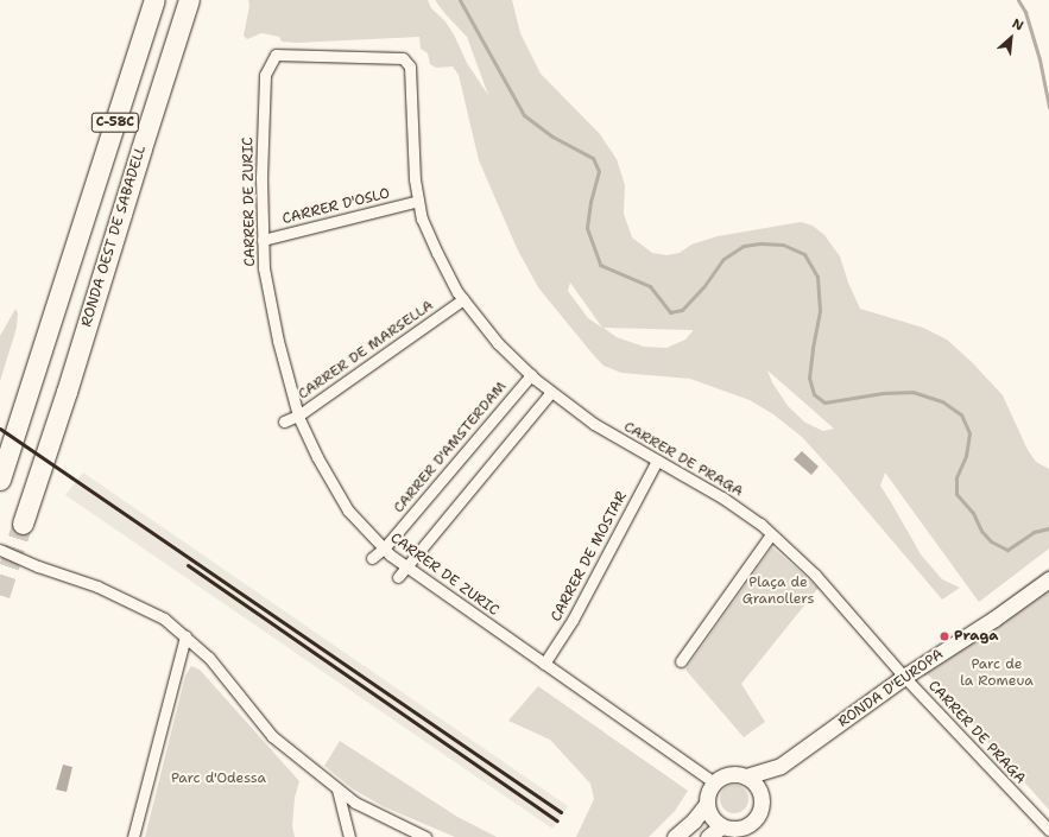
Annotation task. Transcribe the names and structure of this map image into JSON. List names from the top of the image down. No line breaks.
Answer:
{"streets":{"highway":["C-58C","RONDA OEST DE SABADELL"],"street":["CARRER DE ZURIC","CARRER D'OSLO","CARRER DE MARSELLA","CARRER D'AMSTERDAM","CARRER DE PRAGA","CARRER DE MOSTAR","RONDA D'EUROPA"]},"crossings":[["CARRER DE ZURIC","CARRER D'OSLO"],["CARRER DE ZURIC","CARRER DE MARSELLA"],["CARRER DE ZURIC","CARRER D'AMSTERDAM"],["CARRER DE ZURIC","CARRER DE PRAGA"],["CARRER DE ZURIC","CARRER DE MOSTAR"],["CARRER DE ZURIC","RONDA D'EUROPA"],["CARRER D'OSLO","CARRER DE PRAGA"],["CARRER DE MARSELLA","CARRER DE PRAGA"],["CARRER D'AMSTERDAM","CARRER DE PRAGA"],["CARRER DE PRAGA","CARRER DE MOSTAR"],["CARRER DE PRAGA","RONDA D'EUROPA"]],"parks":["Plaça de Granollers","Parc de la Romeua","Parc d'Odessa"],"places":["Praga"],"north":"top right"}
